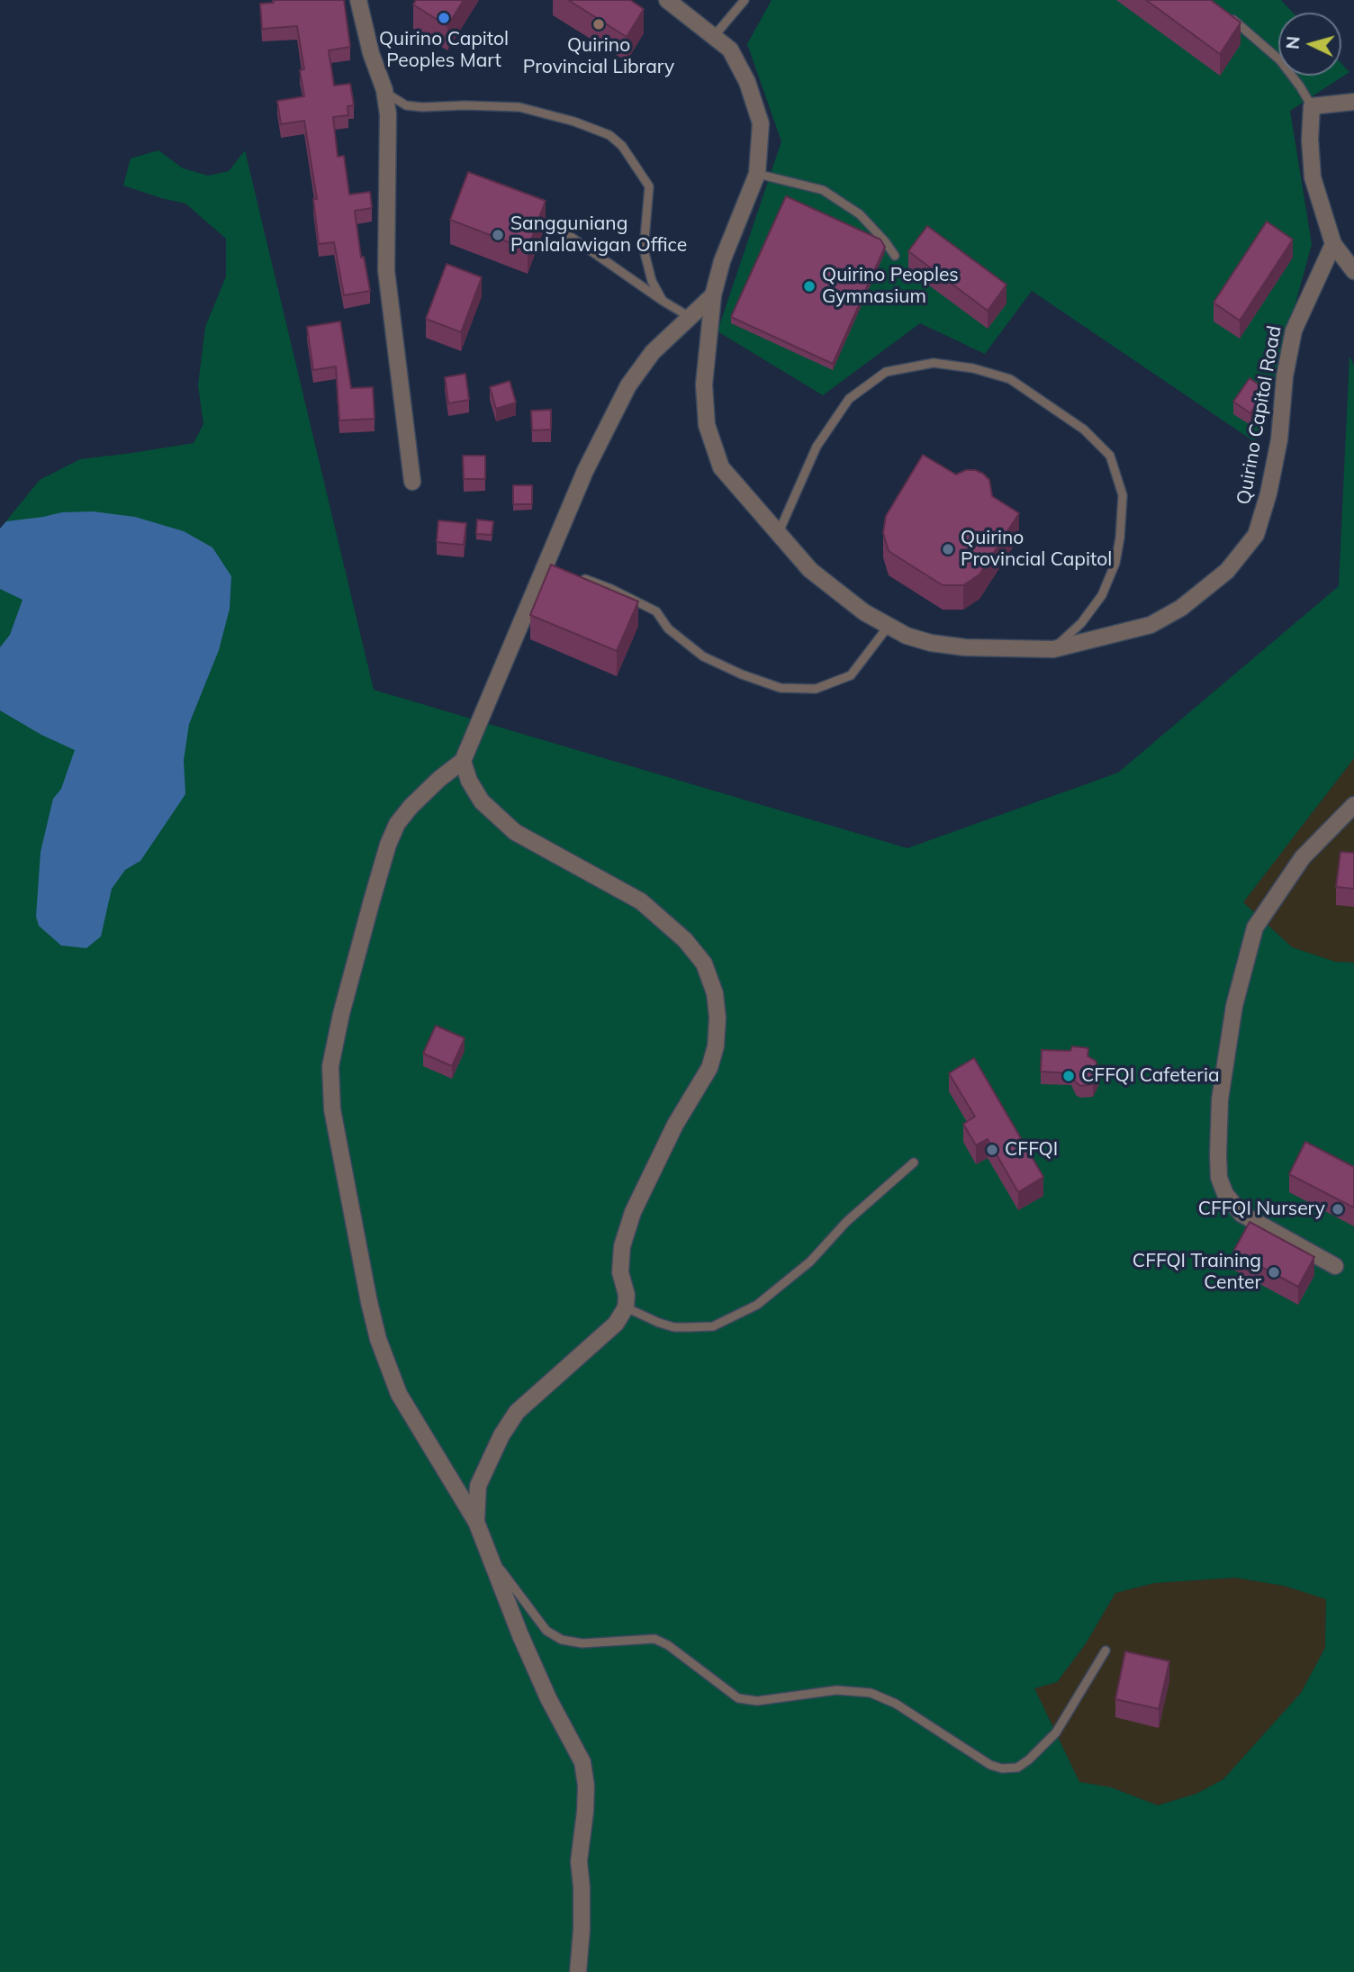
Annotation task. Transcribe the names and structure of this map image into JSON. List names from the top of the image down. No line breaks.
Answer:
{"streets":{"street":["Quirino Capitol Road"]},"places":["Quirino Capitol Peoples Mart","Quirino Provincial Library","Sangguniang Panlalawigan Office","Quirino Peoples Gymnasium","Quirino Provincial Capitol","CFFQI Cafeteria","CFFQI","CFFQI Nursery","CFFQI Training Center"],"north":"left"}
